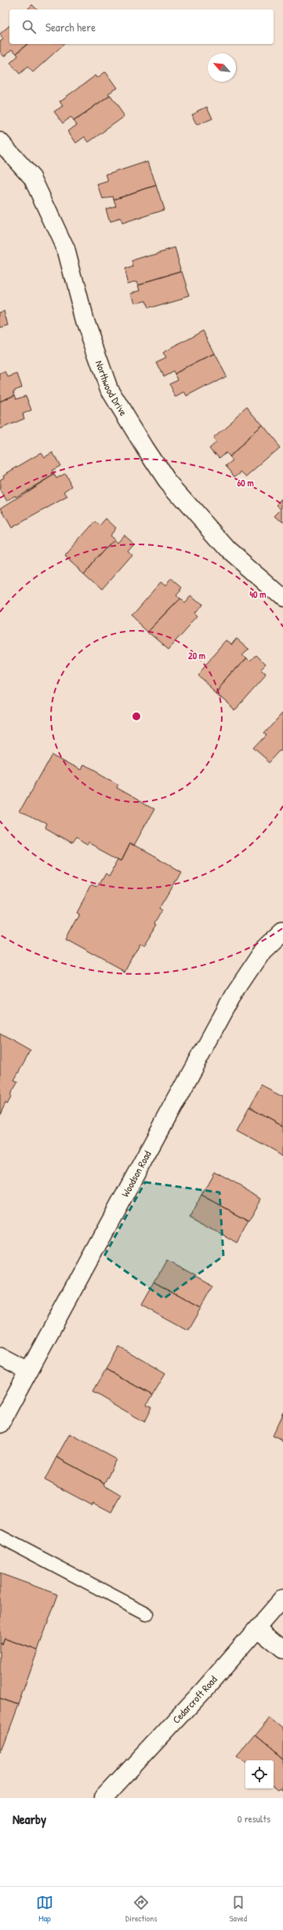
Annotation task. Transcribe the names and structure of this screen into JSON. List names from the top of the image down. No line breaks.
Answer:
{"streets":{"street":["Northwood Drive","Woodson Road","Cedarcroft Road"]},"north":"top left","page":{"search":"Search here","heading":["Nearby","0 results"],"nav":["Map","Directions","Saved"]},"rings":["60 m","40 m","20 m"]}
